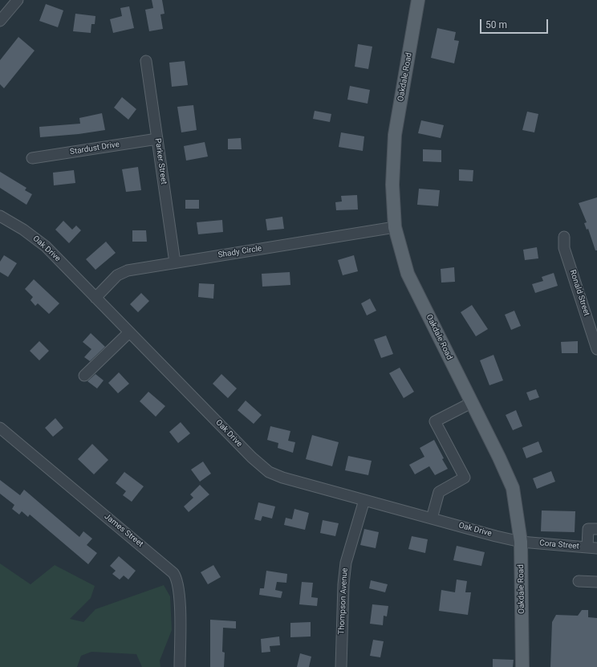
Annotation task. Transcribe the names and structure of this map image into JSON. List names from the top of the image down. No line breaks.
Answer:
{"streets":{"main road":["Oakdale Road"],"street":["Stardust Drive","Parker Street","Oak Drive","Shady Circle","Ronald Street","James Street","Cora Street","Thompson Avenue"]},"crossings":[["Oakdale Road","Oak Drive"],["Oakdale Road","Shady Circle"],["Oakdale Road","Cora Street"],["Stardust Drive","Parker Street"],["Parker Street","Shady Circle"],["Oak Drive","Shady Circle"],["Oak Drive","Cora Street"],["Oak Drive","Thompson Avenue"]],"scale_bar":"50 m"}
